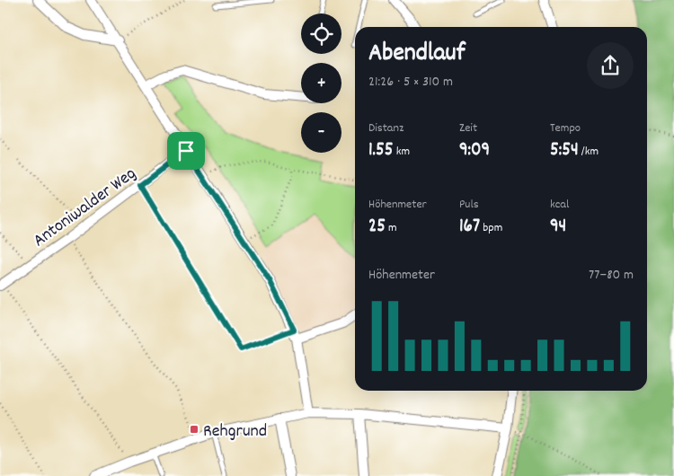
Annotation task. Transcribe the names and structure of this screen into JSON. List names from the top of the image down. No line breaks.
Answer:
{"streets":{"street":["Antoniwalder Weg"]},"places":{"transit":["Rehgrund"]},"page":{"map_buttons":["+","−"],"heading":["Abendlauf","21:26 · 5 × 310 m"],"stats":[["Distanz","1.55 km"],["Zeit","9:09"],["Tempo","5:54 /km"],["Höhenmeter","25 m"],["Puls","167 bpm"],["kcal","94"]],"chart":["Höhenmeter","77–80 m"]}}
